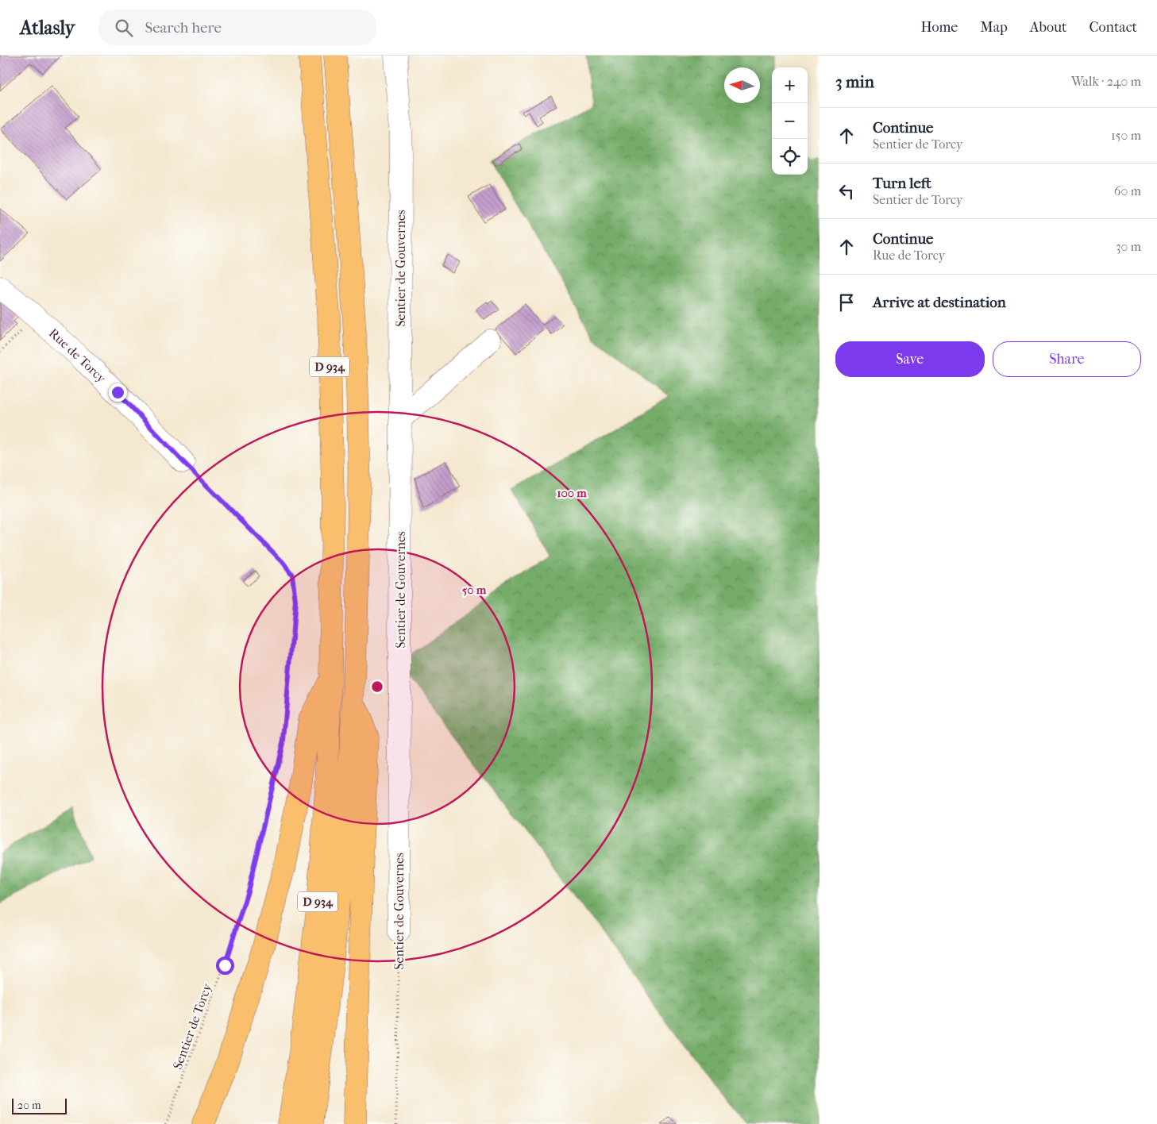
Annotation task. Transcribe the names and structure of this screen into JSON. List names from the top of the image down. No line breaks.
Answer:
{"streets":{"highway":["D 934"],"street":["Sentier de Gouvernes","Rue de Torcy"],"path":["Sentier de Torcy"]},"crossings":[["Rue de Torcy","Sentier de Torcy"]],"scale_bar":"20 m","north":"left","page":{"header":"Atlasly","search":"Search here","nav":["Home","Map","About","Contact"],"heading":["3 min","Walk · 240 m"],"map_buttons":["+","−"],"list":[["Continue","Sentier de Torcy","150 m"],["Turn left","Sentier de Torcy","60 m"],["Continue","Rue de Torcy","30 m"],"Arrive at destination"],"buttons":["Save","Share"],"scale":"20 m"},"rings":["100 m","50 m"]}
